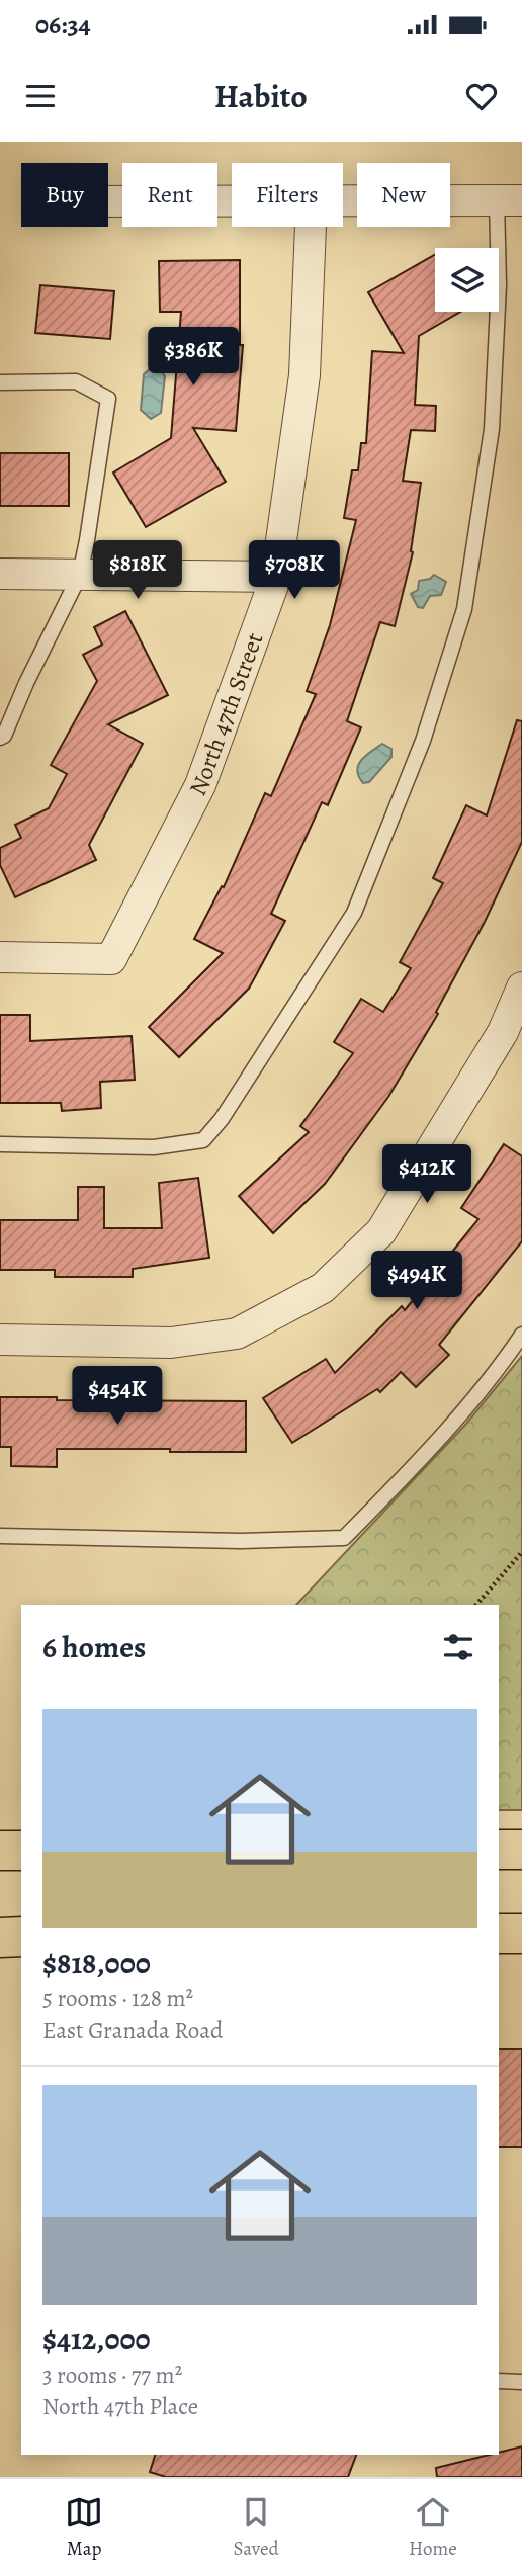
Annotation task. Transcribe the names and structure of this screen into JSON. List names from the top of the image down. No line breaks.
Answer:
{"streets":{"street":["North 47th Street"]},"page":{"status":"06:34","header":"Habito","chip":["Buy","Rent","Filters","New"],"price":["$386K","$818K","$708K","$412K","$494K","$454K"],"heading":"6 homes","list":[{"name":"$818,000","note":"5 rooms · 128 m² · East Granada Road"},{"name":"$412,000","note":"3 rooms · 77 m² · North 47th Place"}],"tabs":["Map","Saved","Home"]}}
